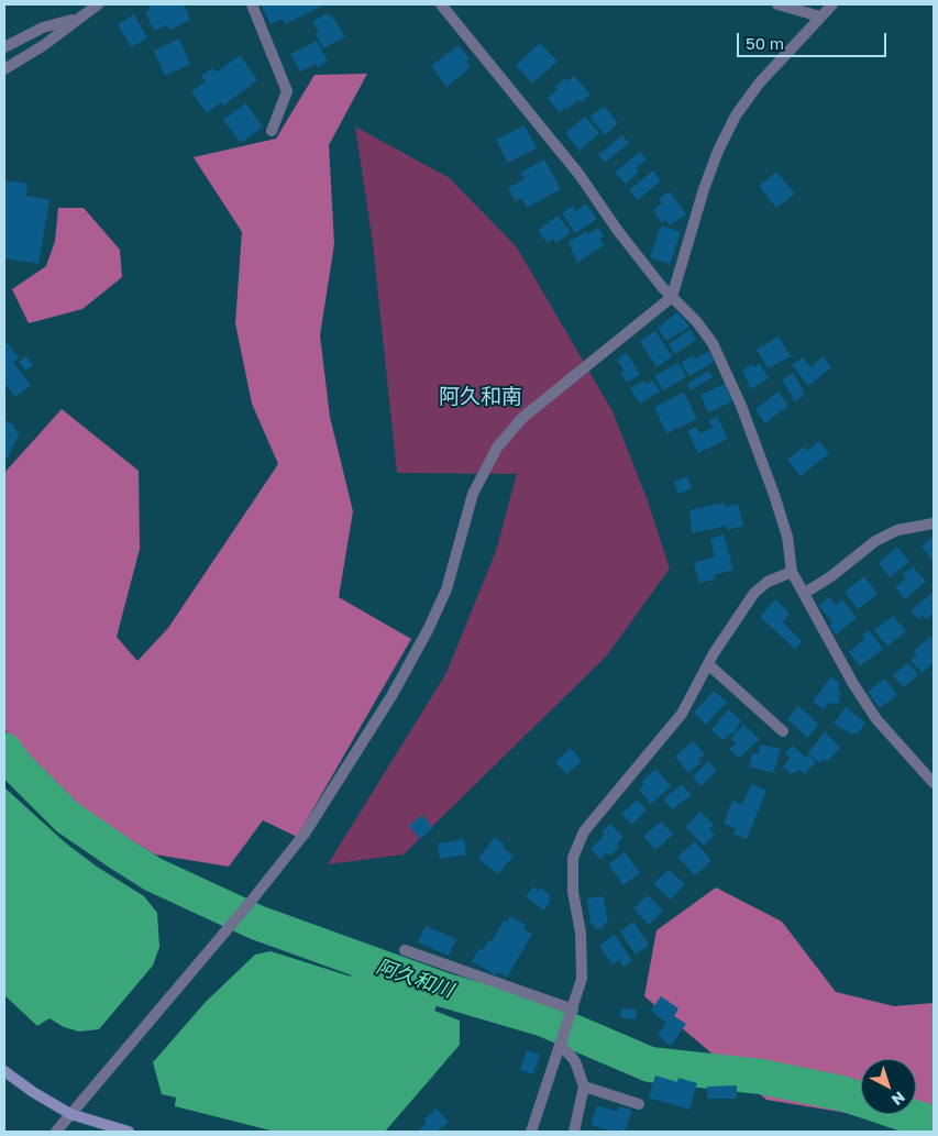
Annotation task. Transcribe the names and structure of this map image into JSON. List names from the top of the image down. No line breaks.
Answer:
{"districts":["阿久和南"],"water":["阿久和川"],"scale_bar":"50 m","north":"bottom right"}
